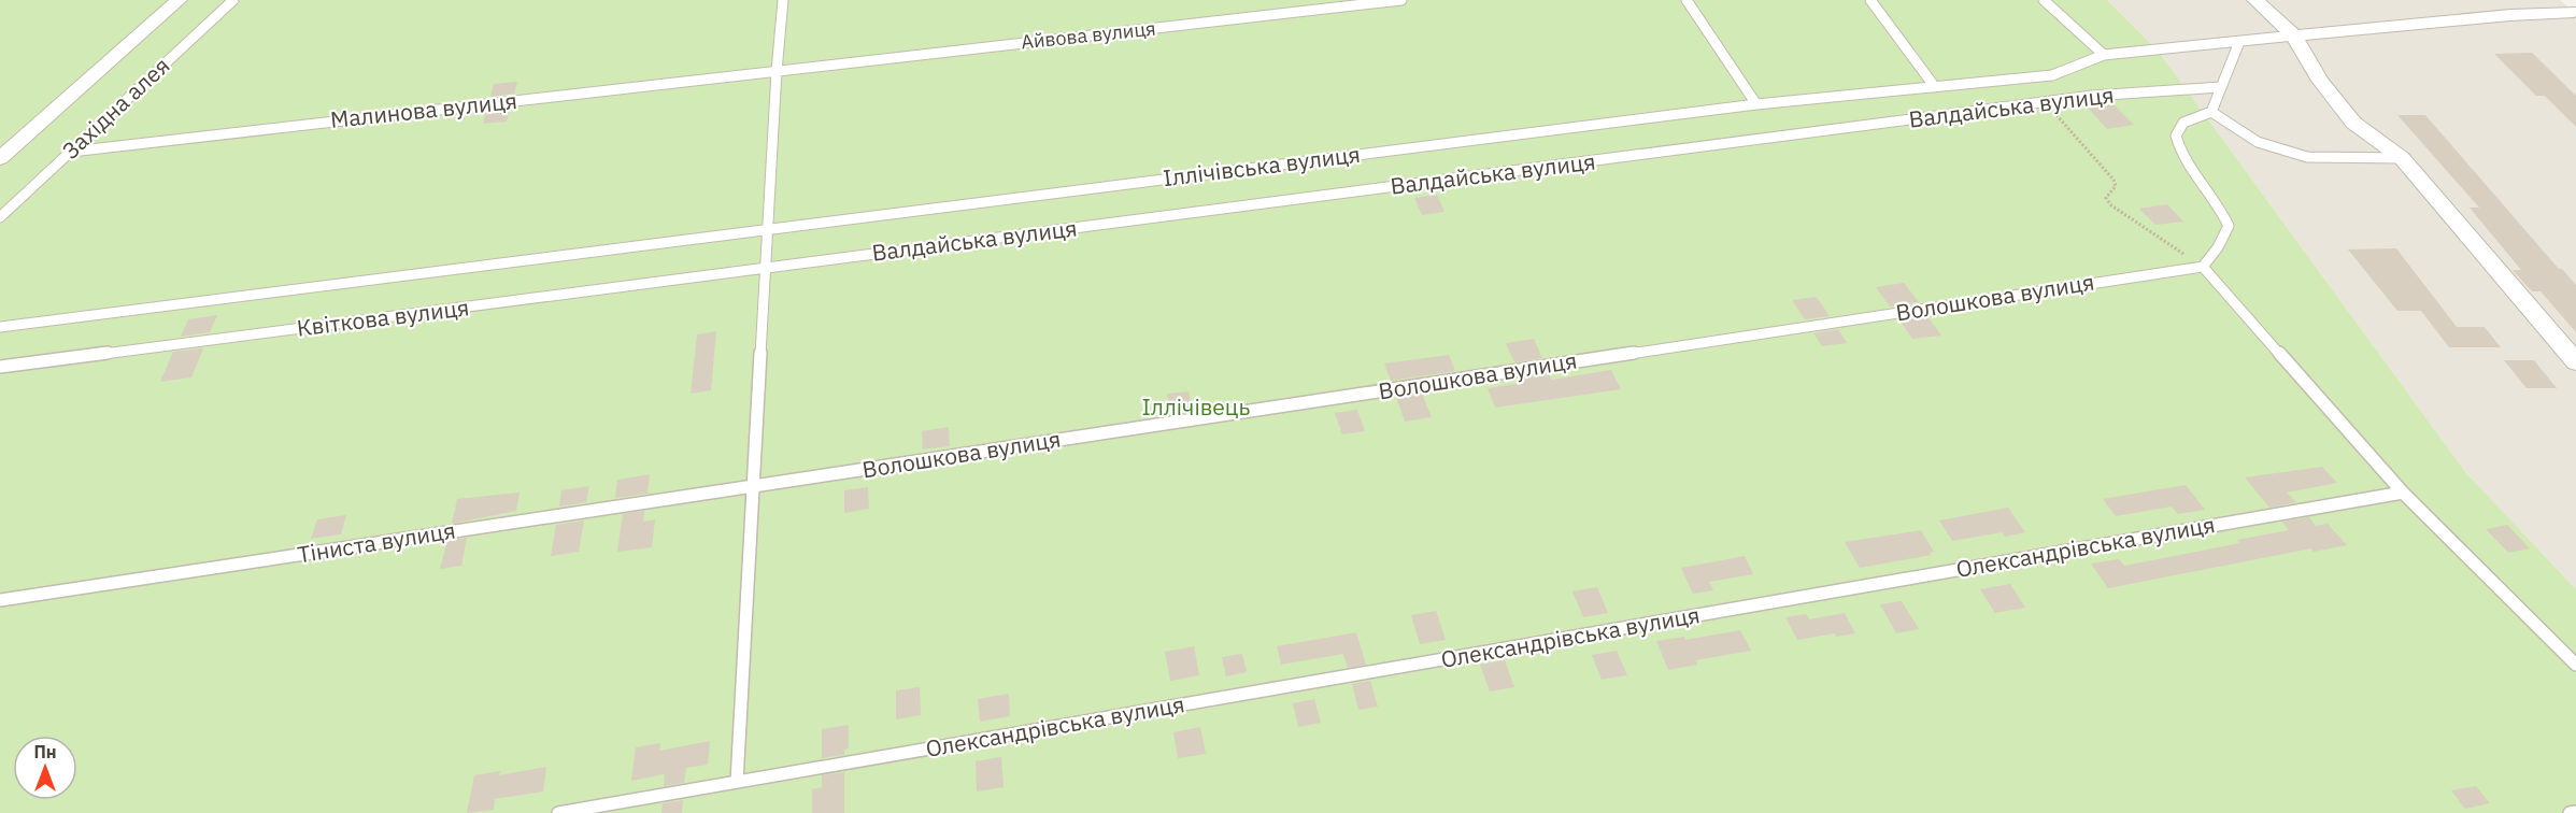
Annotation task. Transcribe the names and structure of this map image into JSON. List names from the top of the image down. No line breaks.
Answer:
{"streets":{"lane":["Айвова вулиця","Валдайська вулиця","Західна алея","Малинова вулиця","Іллічівська вулиця","Волошкова вулиця","Квіткова вулиця","Тіниста вулиця","Олександрівська вулиця"]},"crossings":[["Айвова вулиця","Малинова вулиця"],["Валдайська вулиця","Квіткова вулиця"],["Західна алея","Малинова вулиця"],["Волошкова вулиця","Тіниста вулиця"]],"parks":["Іллічівець"],"north":"top"}
